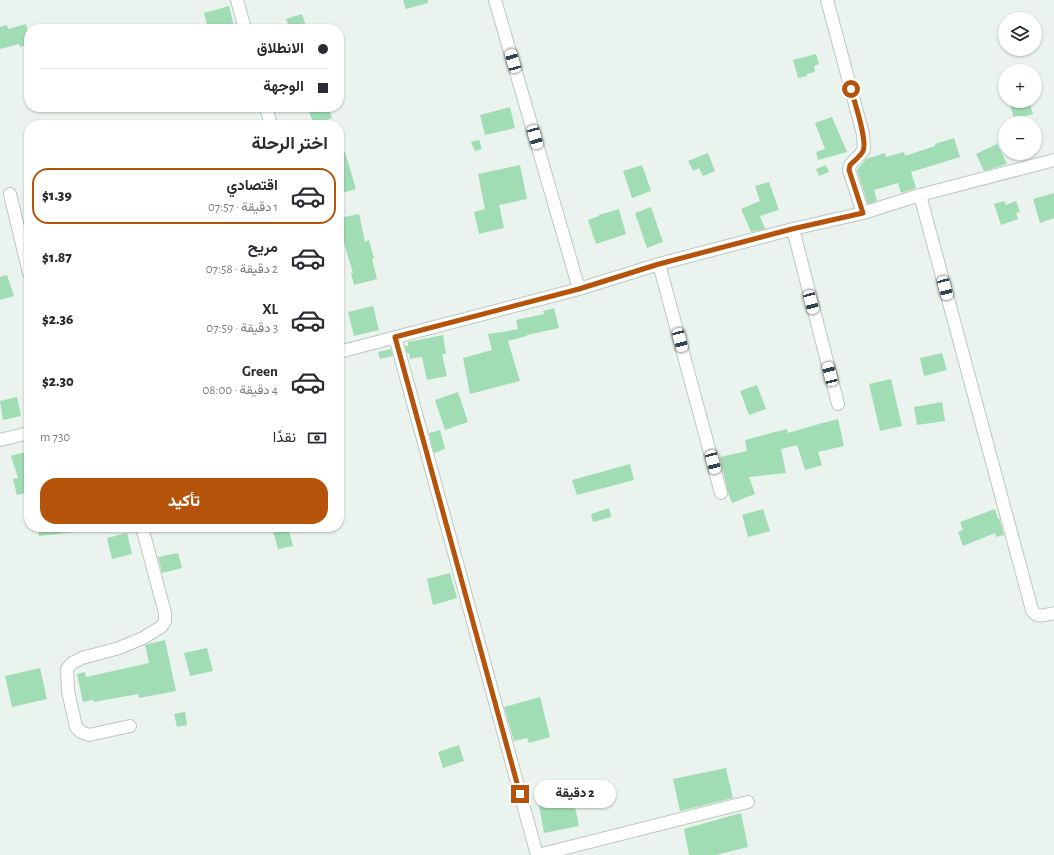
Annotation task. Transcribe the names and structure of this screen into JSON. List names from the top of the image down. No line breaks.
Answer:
{"page":{"map_buttons":["+","−"],"banner":["الانطلاق","الوجهة"],"heading":"اختر الرحلة","list":[{"name":"اقتصادي","note":"1 دقيقة · 07:57","value":"$1.39"},{"name":"مريح","note":"2 دقيقة · 07:58","value":"$1.87"},{"name":"XL","note":"3 دقيقة · 07:59","value":"$2.36"},{"name":"Green","note":"4 دقيقة · 08:00","value":"$2.30"}],"pay":["نقدًا","730 m"],"buttons":"تأكيد","bubble":"2 دقيقة"}}
